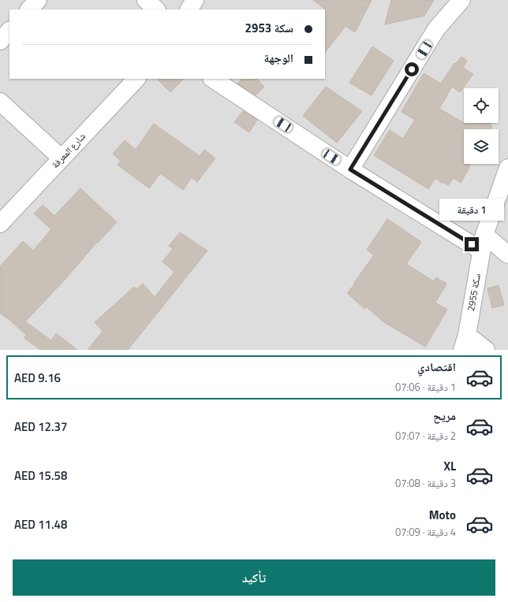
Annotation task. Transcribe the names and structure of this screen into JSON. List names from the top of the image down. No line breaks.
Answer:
{"streets":{"street":["شارع المعرفة","سكة 2955"]},"page":{"banner":["سكة 2953","الوجهة"],"bubble":"1 دقيقة","list":[{"name":"اقتصادي","note":"1 دقيقة · 07:06","value":"AED 9.16"},{"name":"مريح","note":"2 دقيقة · 07:07","value":"AED 12.37"},{"name":"XL","note":"3 دقيقة · 07:08","value":"AED 15.58"},{"name":"Moto","note":"4 دقيقة · 07:09","value":"AED 11.48"}],"buttons":"تأكيد"}}
